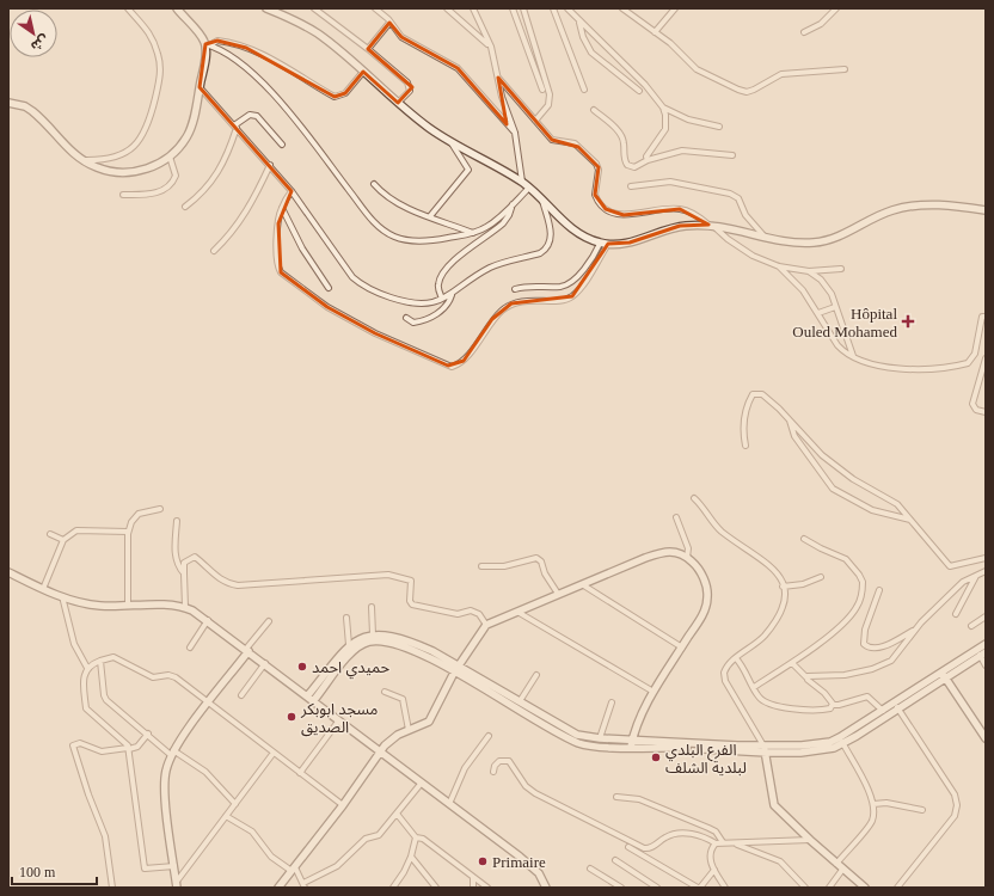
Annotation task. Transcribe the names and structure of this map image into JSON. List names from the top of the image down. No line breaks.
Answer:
{"places":{"health":["Hôpital Ouled Mohamed"],"other":["حميدي احمد","مسجد ابوبكر الصديق","الفرع البلدي لبلدية الشلف","Primaire"]},"scale_bar":"100 m","north":"bottom right"}
